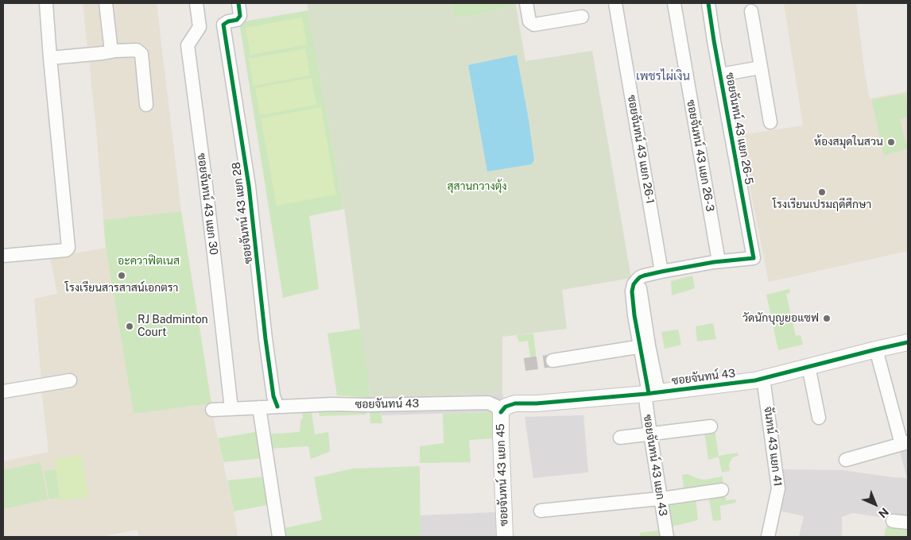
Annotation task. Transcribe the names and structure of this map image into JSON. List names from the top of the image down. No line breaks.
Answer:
{"streets":{"street":["ซอยจันทน์ 43 แยก 26-5","ซอยจันทน์ 43 แยก 26-1","ซอยจันทน์ 43 แยก 26-3","ซอยจันทน์ 43 แยก 30","ซอยจันทน์ 43 แยก 28","ซอยจันทน์ 43","จันทน์ 43 แยก 41","ซอยจันทน์ 43 แยก 43","ซอยจันทน์ 43 แยก 45"]},"crossings":[["ซอยจันทน์ 43 แยก 26-5","ซอยจันทน์ 43 แยก 26-3"],["ซอยจันทน์ 43 แยก 26-1","ซอยจันทน์ 43 แยก 43"],["ซอยจันทน์ 43 แยก 30","ซอยจันทน์ 43"],["ซอยจันทน์ 43 แยก 28","ซอยจันทน์ 43"],["ซอยจันทน์ 43","จันทน์ 43 แยก 41"],["ซอยจันทน์ 43","ซอยจันทน์ 43 แยก 43"],["ซอยจันทน์ 43","ซอยจันทน์ 43 แยก 45"]],"districts":["เพชรไผ่เงิน"],"parks":["สุสานกวางตุ้ง","อะควาฟิตเนส"],"places":["ห้องสมุดในสวน","โรงเรียนเปรมฤดีศึกษา","โรงเรียนสารสาสน์เอกตรา","วัดนักบุญยอแซฟ","RJ Badminton Court"],"north":"bottom right"}
